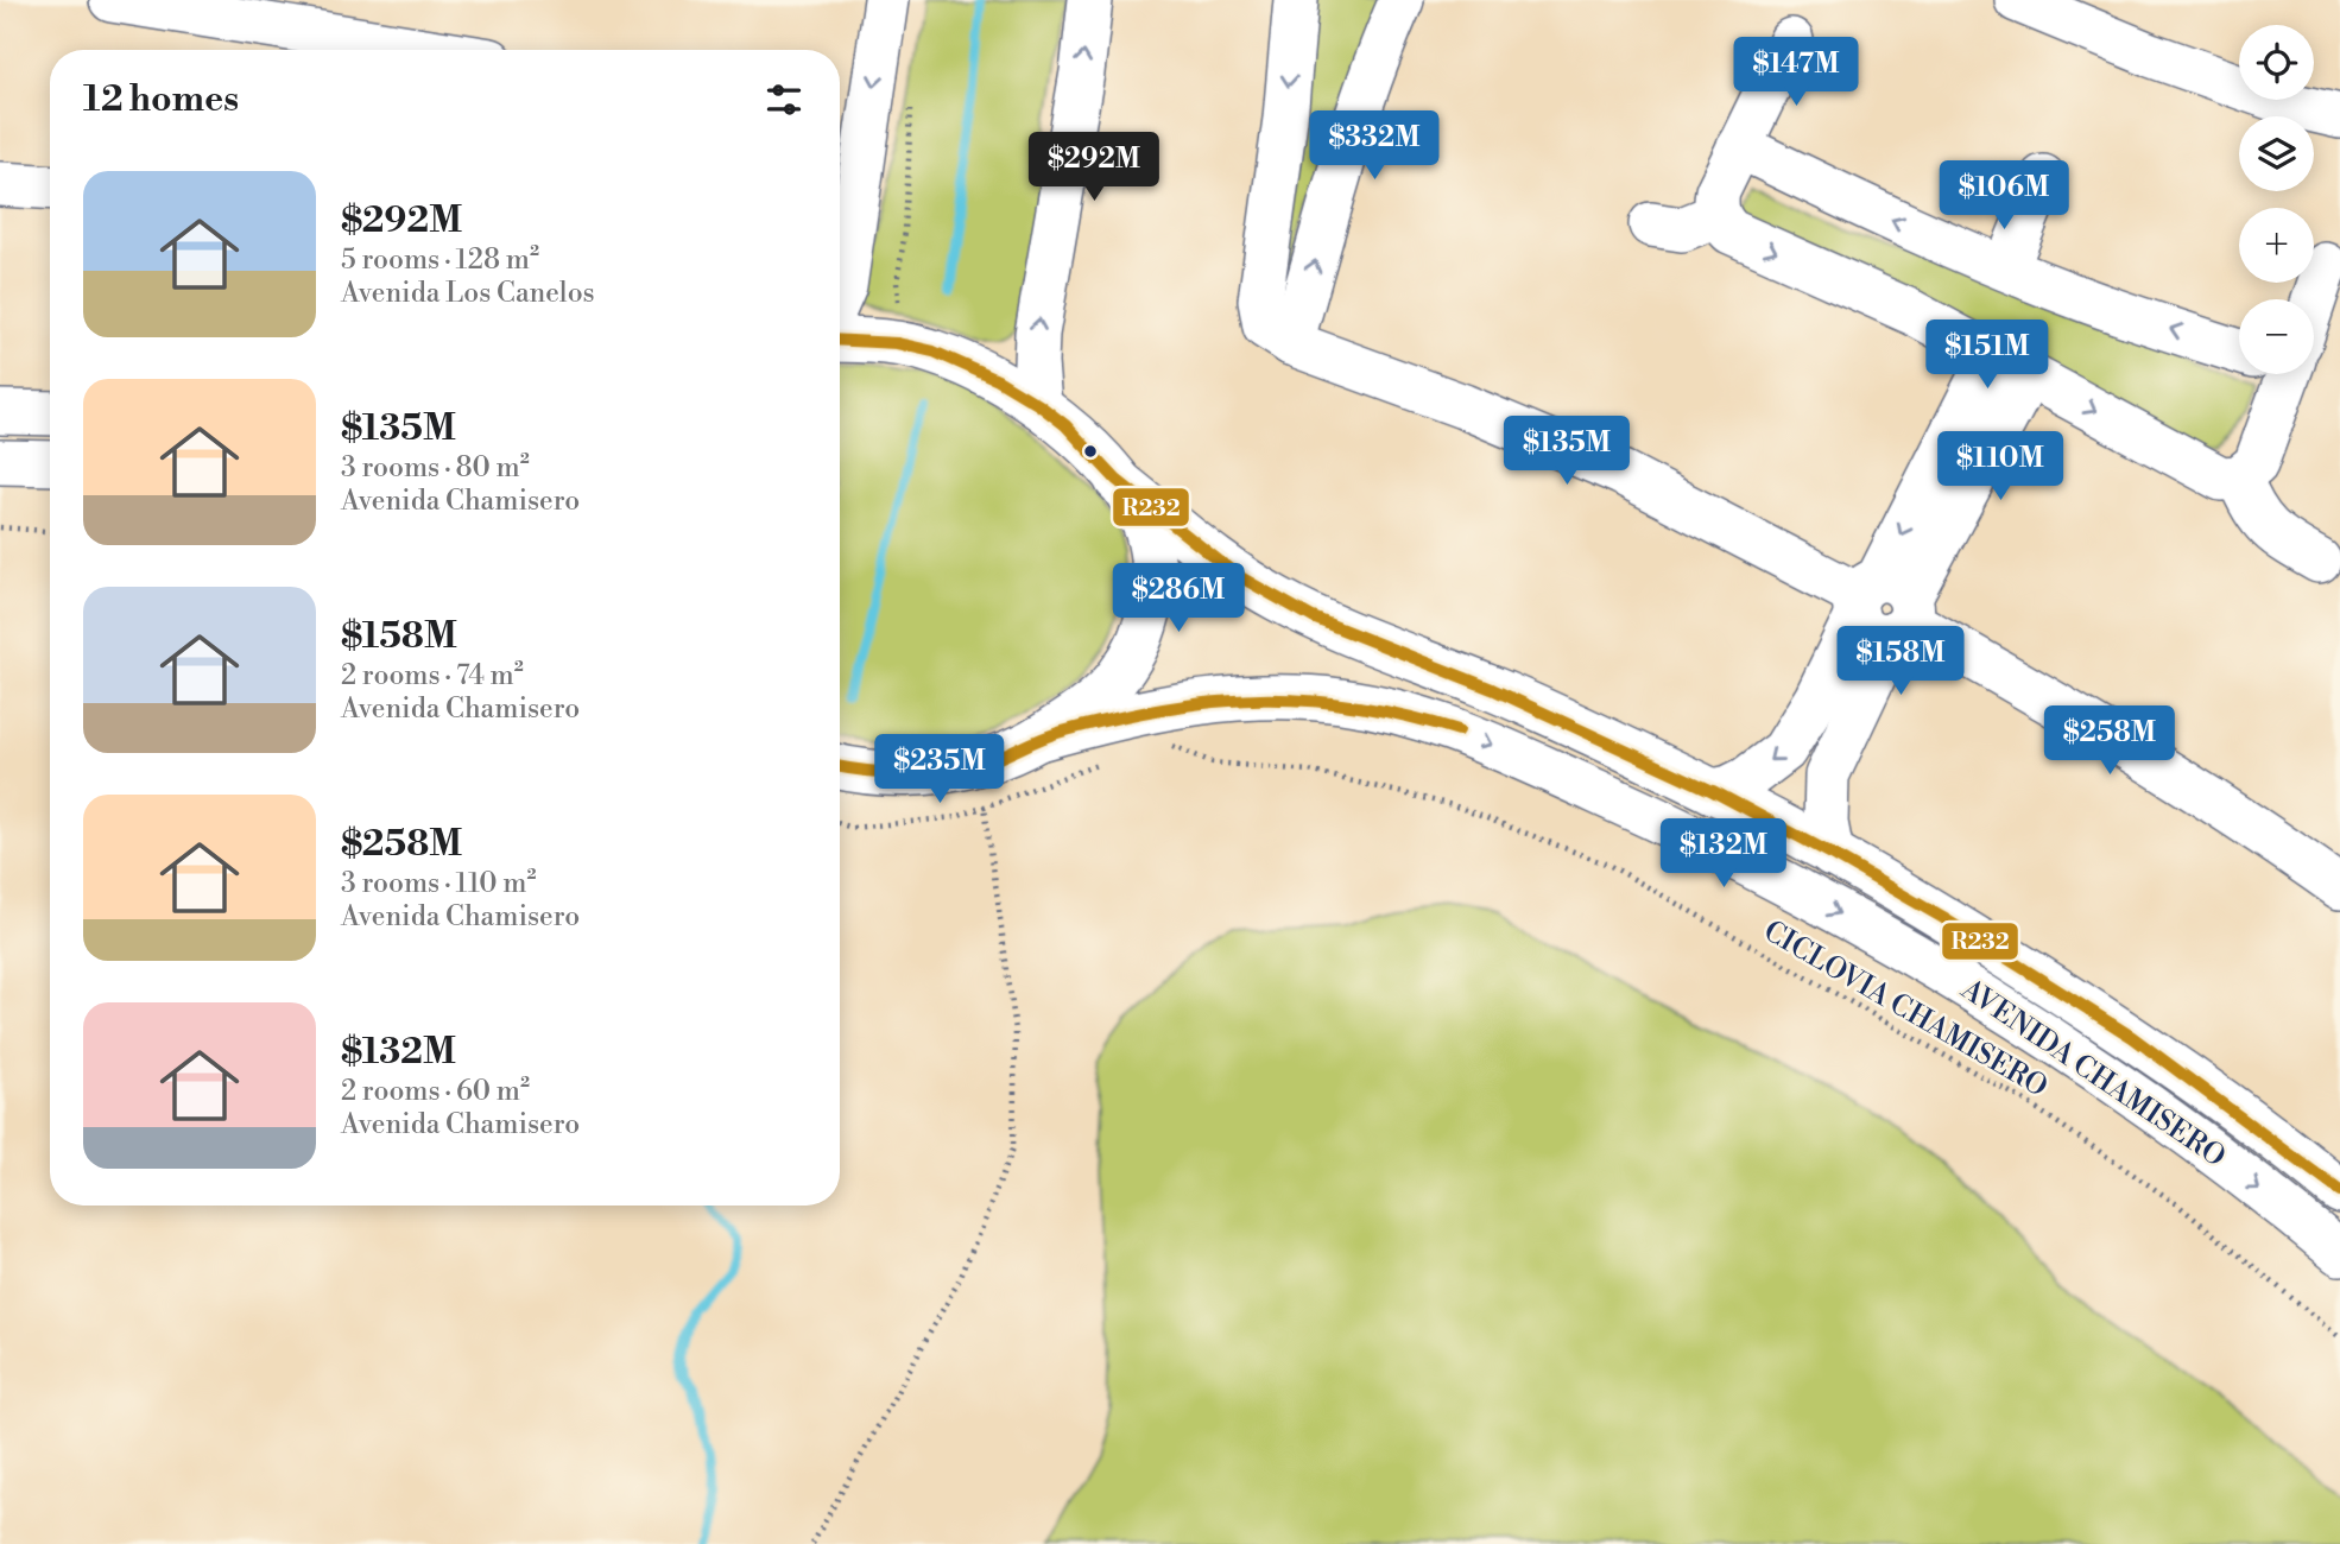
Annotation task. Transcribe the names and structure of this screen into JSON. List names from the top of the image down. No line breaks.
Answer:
{"streets":{"street":["AVENIDA CHAMISERO"],"path":["CICLOVIA CHAMISERO"]},"lines":["transit line R232"],"page":{"map_buttons":["+","−"],"price":["$147M","$332M","$292M","$106M","$151M","$135M","$110M","$286M","$158M","$258M","$235M","$132M"],"heading":"12 homes","list":[{"name":"$292M","note":"5 rooms · 128 m² · Avenida Los Canelos"},{"name":"$135M","note":"3 rooms · 80 m² · Avenida Chamisero"},{"name":"$158M","note":"2 rooms · 74 m² · Avenida Chamisero"},{"name":"$258M","note":"3 rooms · 110 m² · Avenida Chamisero"},{"name":"$132M","note":"2 rooms · 60 m² · Avenida Chamisero"}]}}
